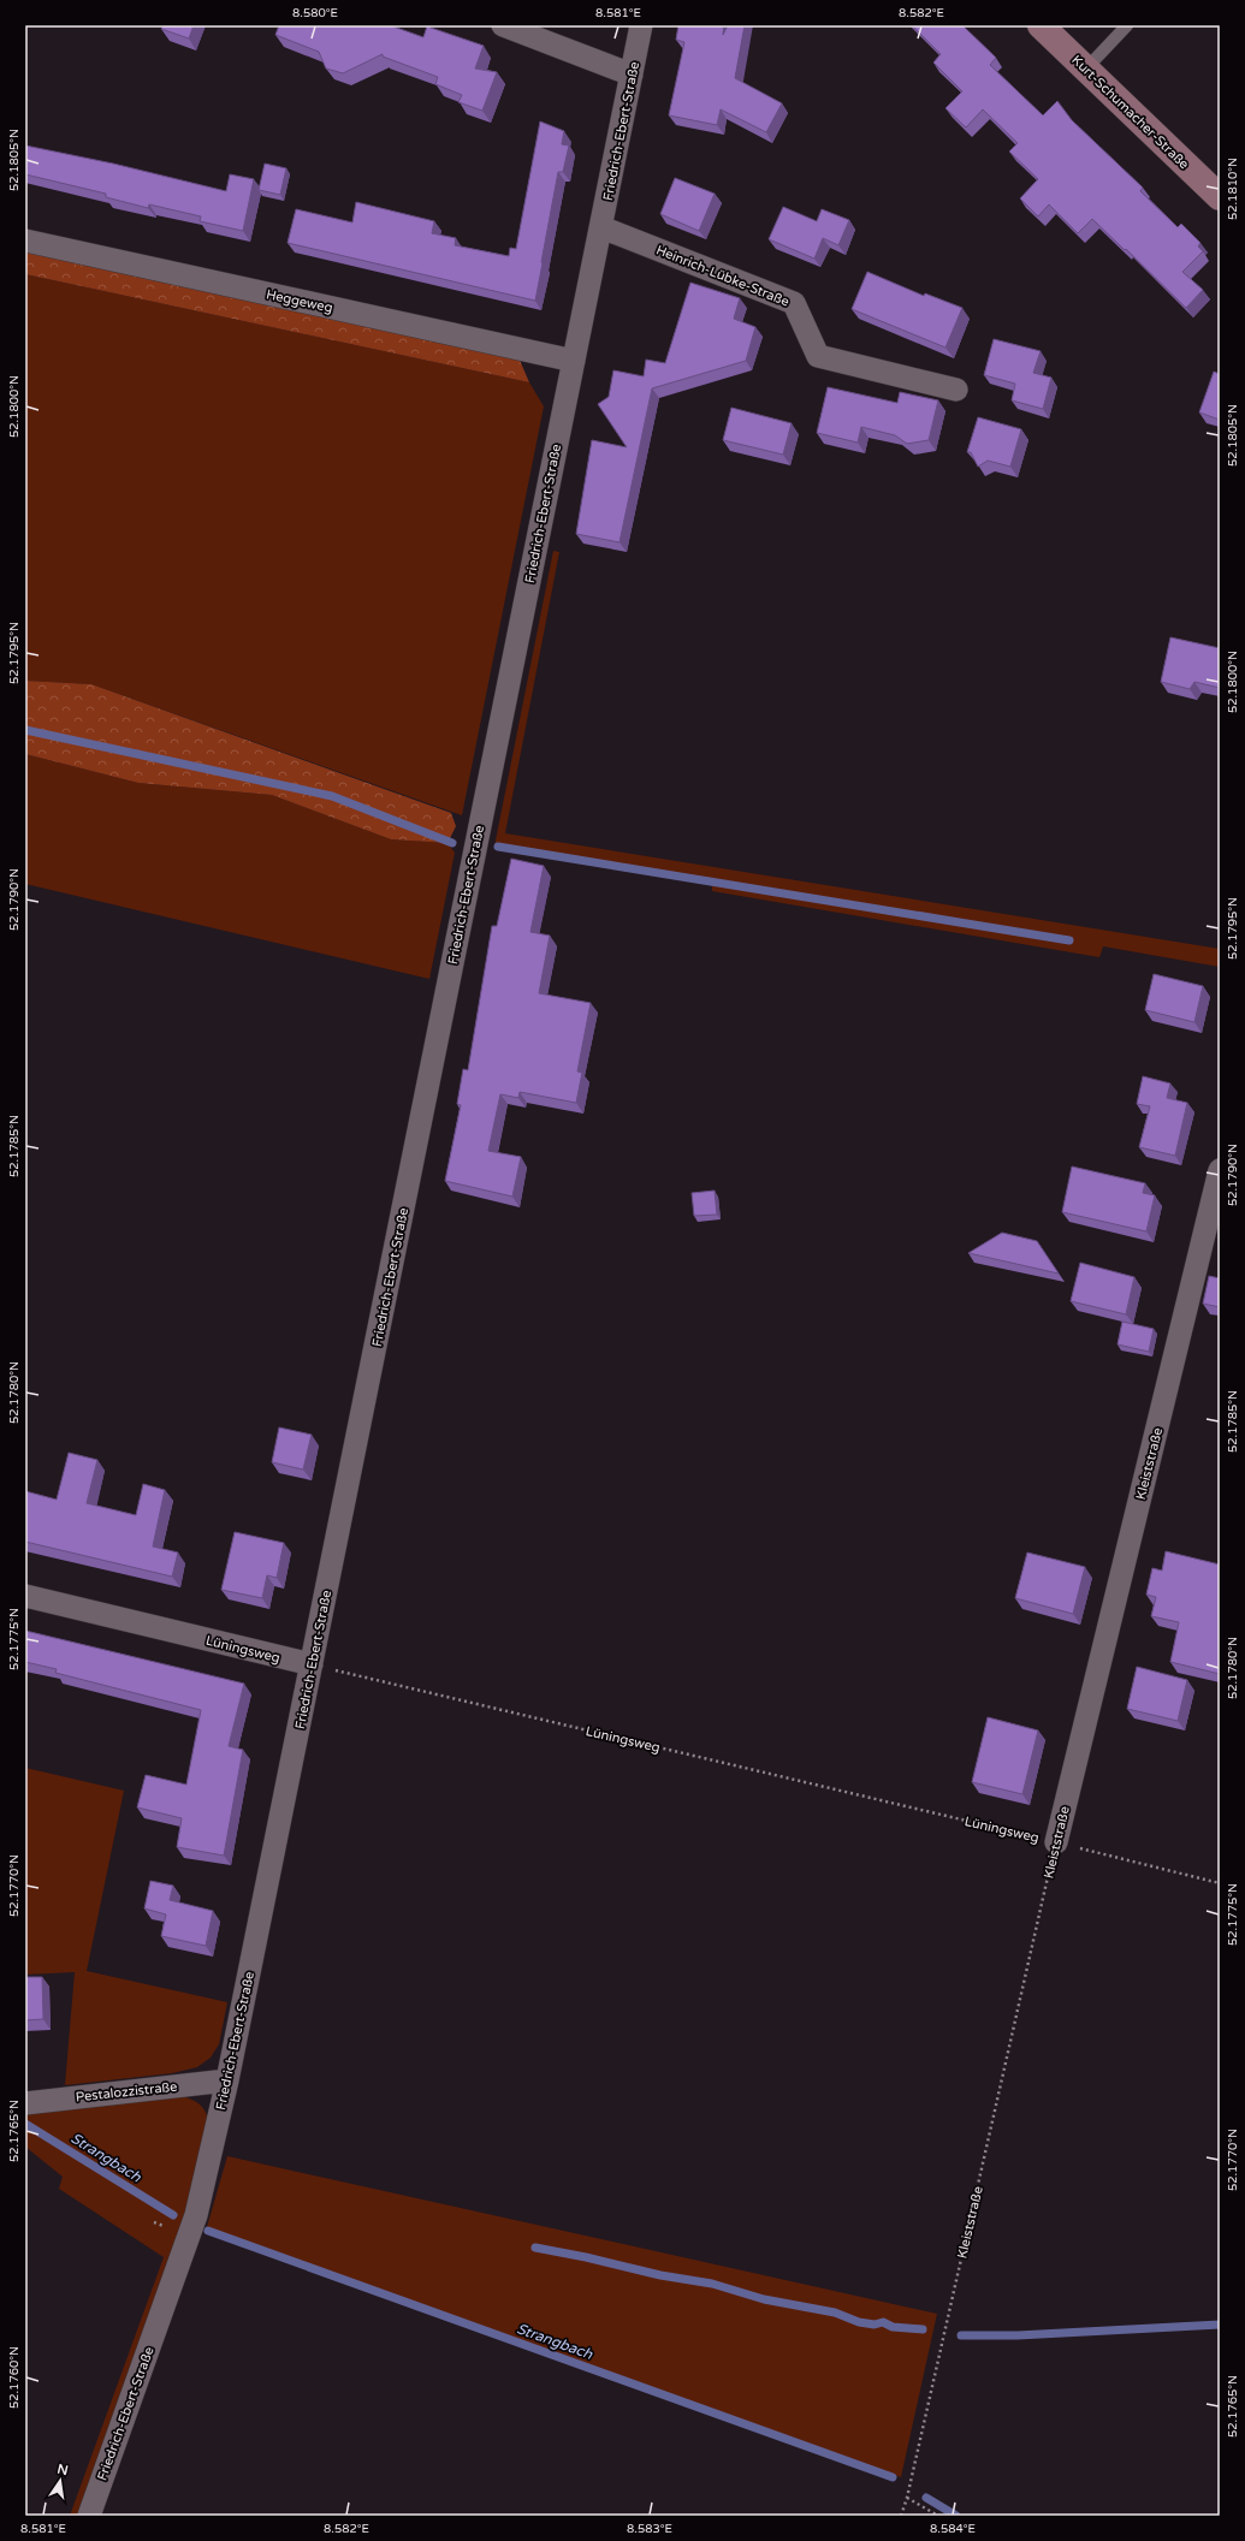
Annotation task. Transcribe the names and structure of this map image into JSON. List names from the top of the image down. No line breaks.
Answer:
{"streets":{"street":["Kurt-Schumacher-Straße","Friedrich-Ebert-Straße","Heinrich-Lübke-Straße","Heggeweg","Kleiststraße","Lüningsweg","Pestalozzistraße"]},"crossings":[["Friedrich-Ebert-Straße","Heinrich-Lübke-Straße"],["Friedrich-Ebert-Straße","Heggeweg"],["Friedrich-Ebert-Straße","Lüningsweg"],["Friedrich-Ebert-Straße","Pestalozzistraße"],["Kleiststraße","Lüningsweg"]],"water":["Strangbach"],"north":"top","coordinates":["8.580°E","8.581°E","8.582°E","52.1805°N","52.1810°N","52.1800°N","52.1795°N","52.1790°N","52.1785°N","52.1780°N","52.1775°N","52.1770°N","52.1765°N","52.1760°N","8.583°E","8.584°E"]}
